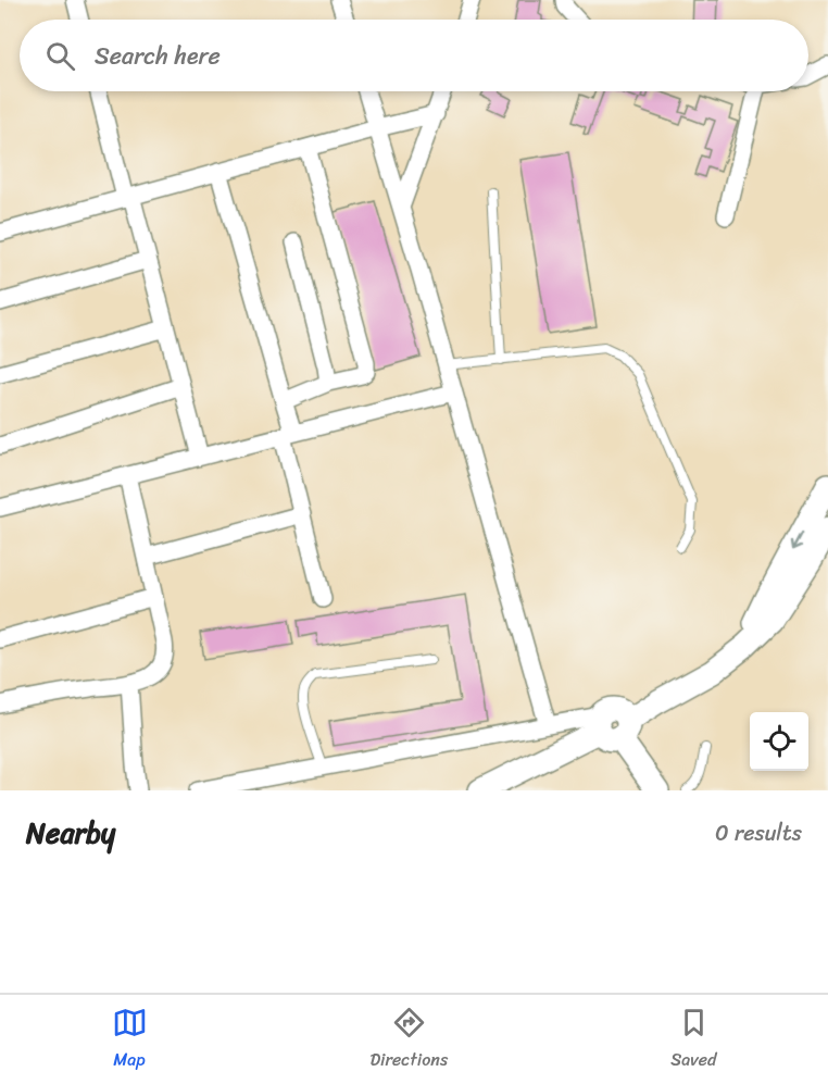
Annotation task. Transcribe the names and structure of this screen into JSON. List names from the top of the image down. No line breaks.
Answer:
{"page":{"search":"Search here","heading":["Nearby","0 results"],"nav":["Map","Directions","Saved"]}}
